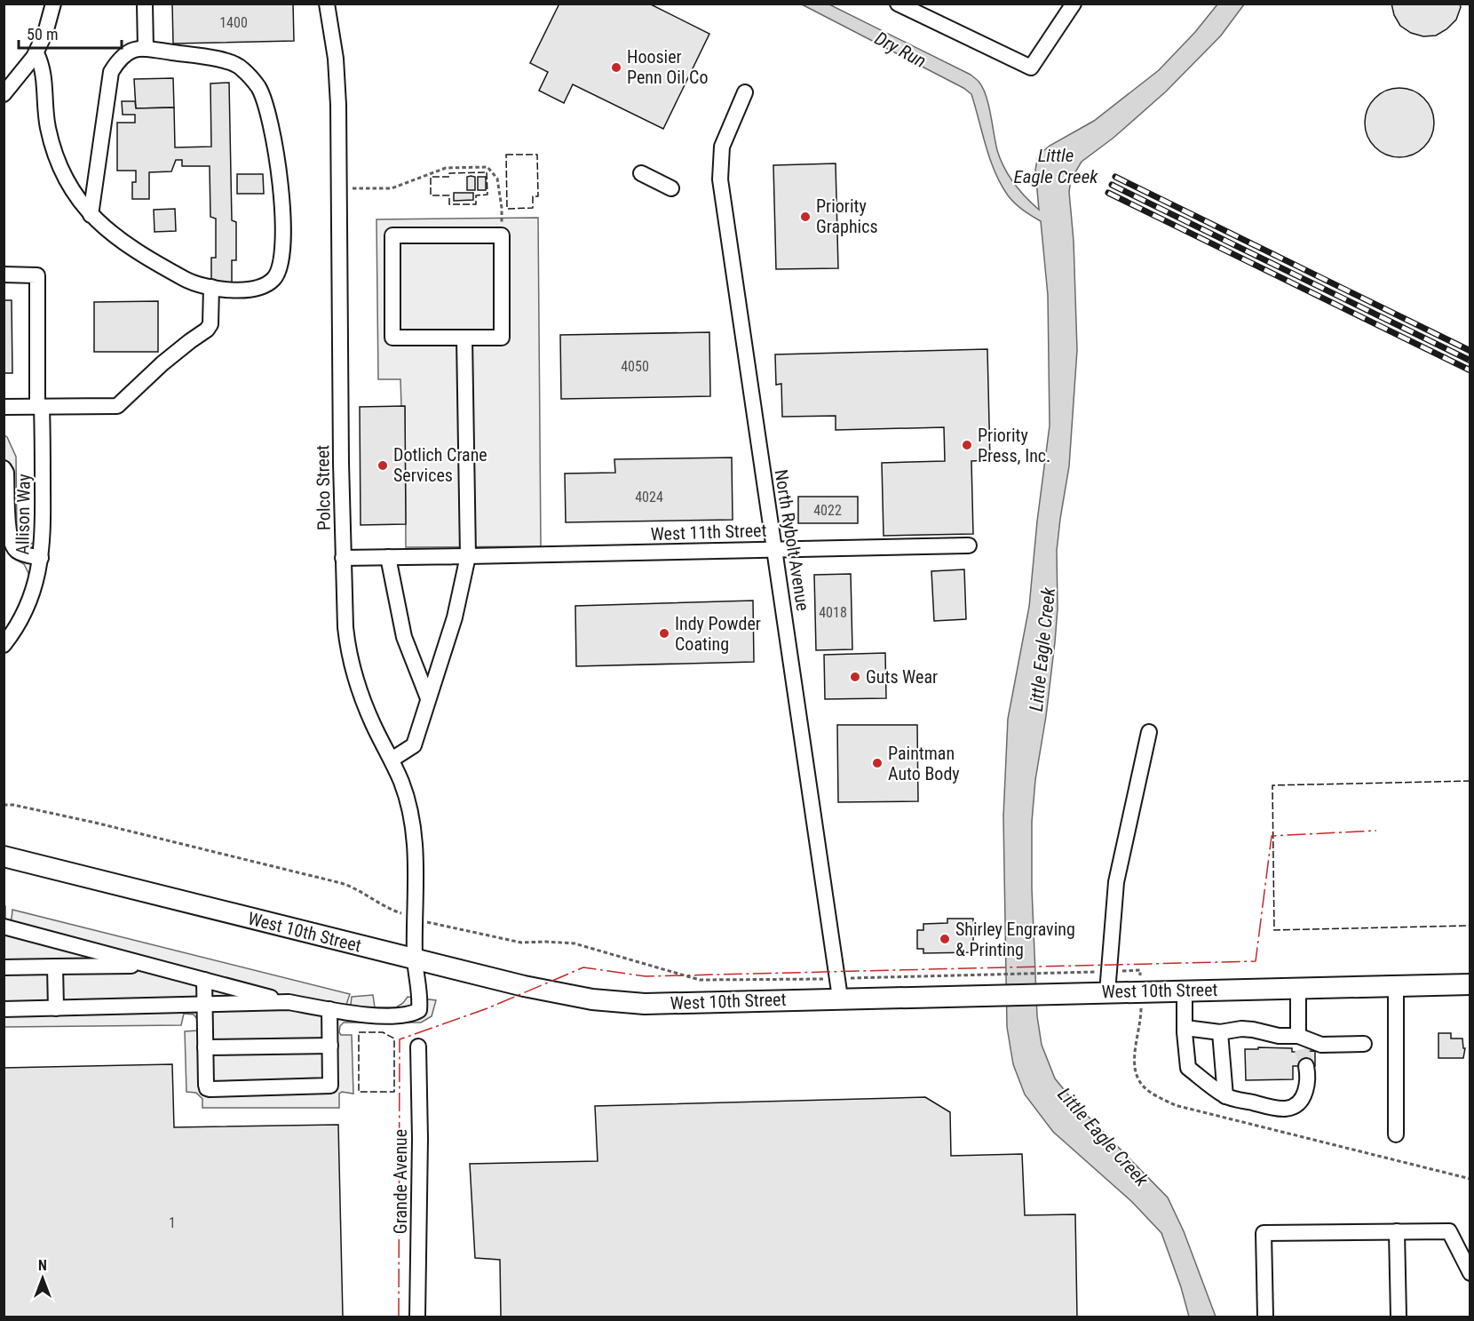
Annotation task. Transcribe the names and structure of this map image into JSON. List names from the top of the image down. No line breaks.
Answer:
{"streets":{"main road":["West 10th Street"],"street":["Polco Street","Allison Way","West 11th Street","North Rybolt Avenue","Grande Avenue"]},"crossings":[["Polco Street","West 11th Street"],["Polco Street","West 10th Street"],["West 11th Street","North Rybolt Avenue"],["North Rybolt Avenue","West 10th Street"]],"water":["Dry Run","Little Eagle Creek"],"places":["Hoosier Penn Oil Co","Priority Graphics","Priority Press, Inc.","Dotlich Crane Services","Indy Powder Coating","Guts Wear","Paintman Auto Body","Shirley Engraving & Printing"],"house_numbers":["1400","4050","4024","4022","4018","1"],"scale_bar":"50 m","north":"top"}
